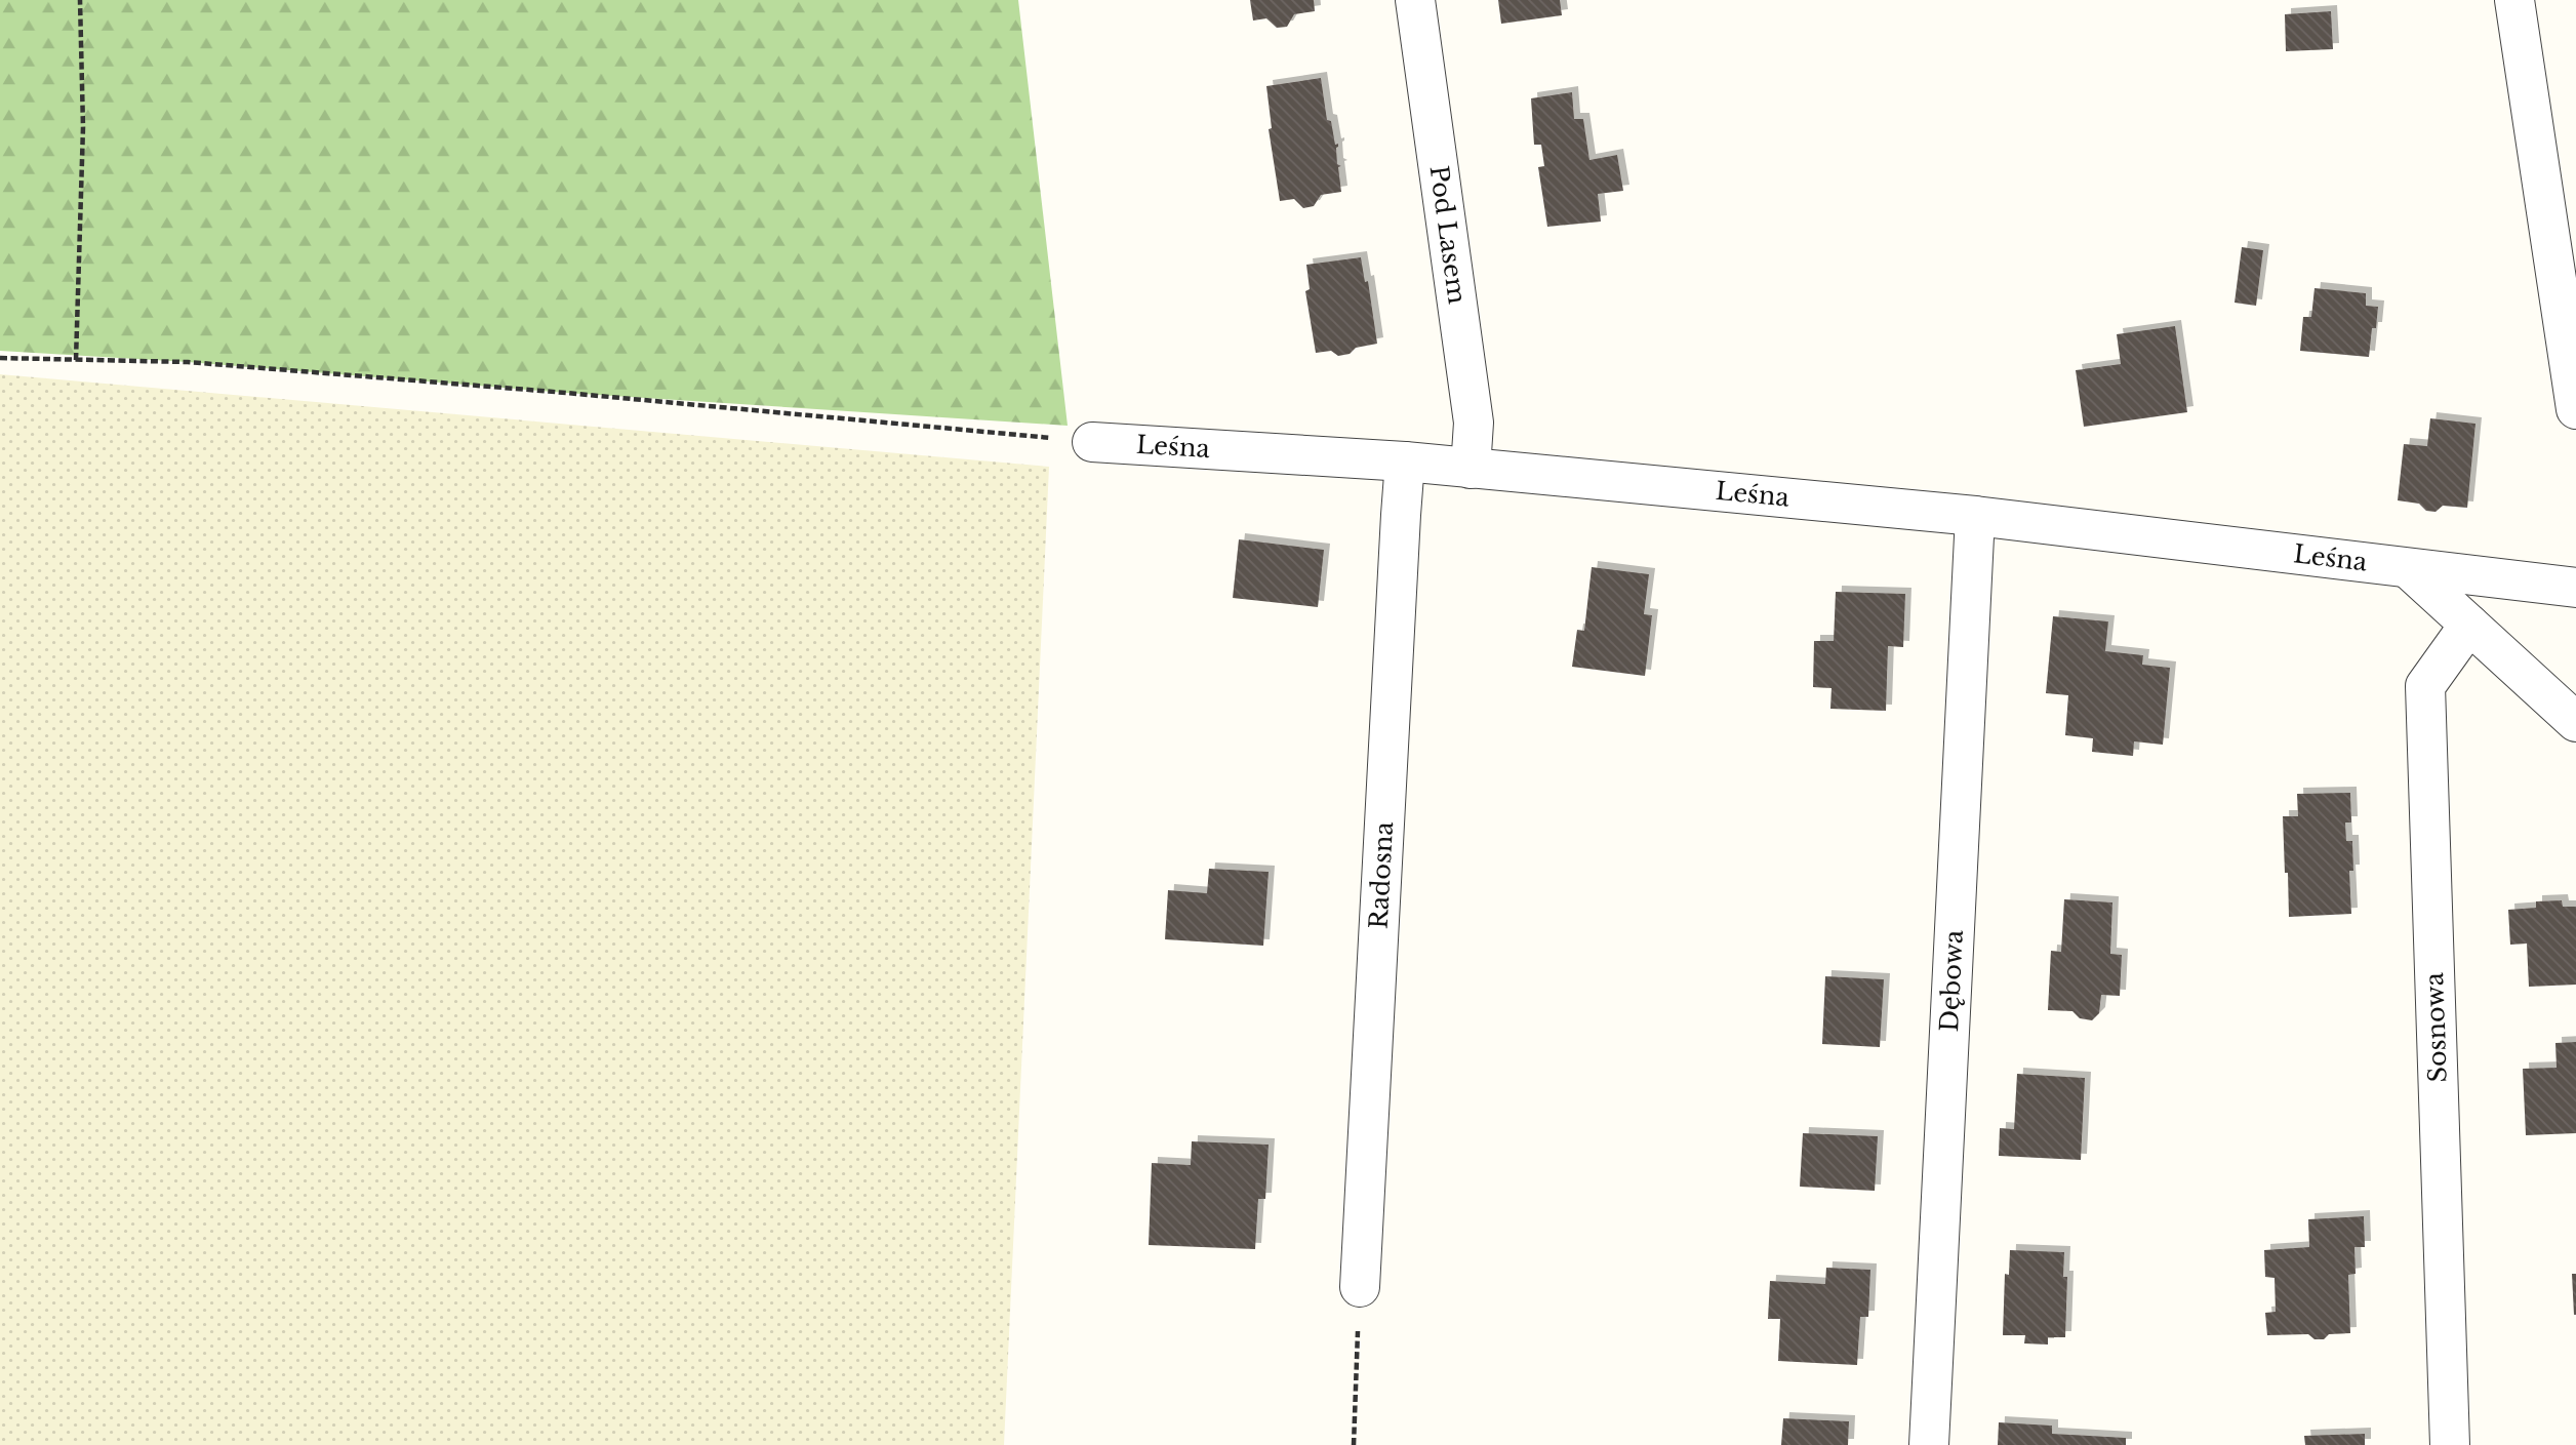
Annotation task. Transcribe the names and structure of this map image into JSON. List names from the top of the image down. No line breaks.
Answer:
{"streets":{"street":["Pod Lasem","Leśna","Radosna","Dębowa","Sosnowa"]},"crossings":[["Pod Lasem","Leśna"],["Leśna","Radosna"],["Leśna","Dębowa"]]}
